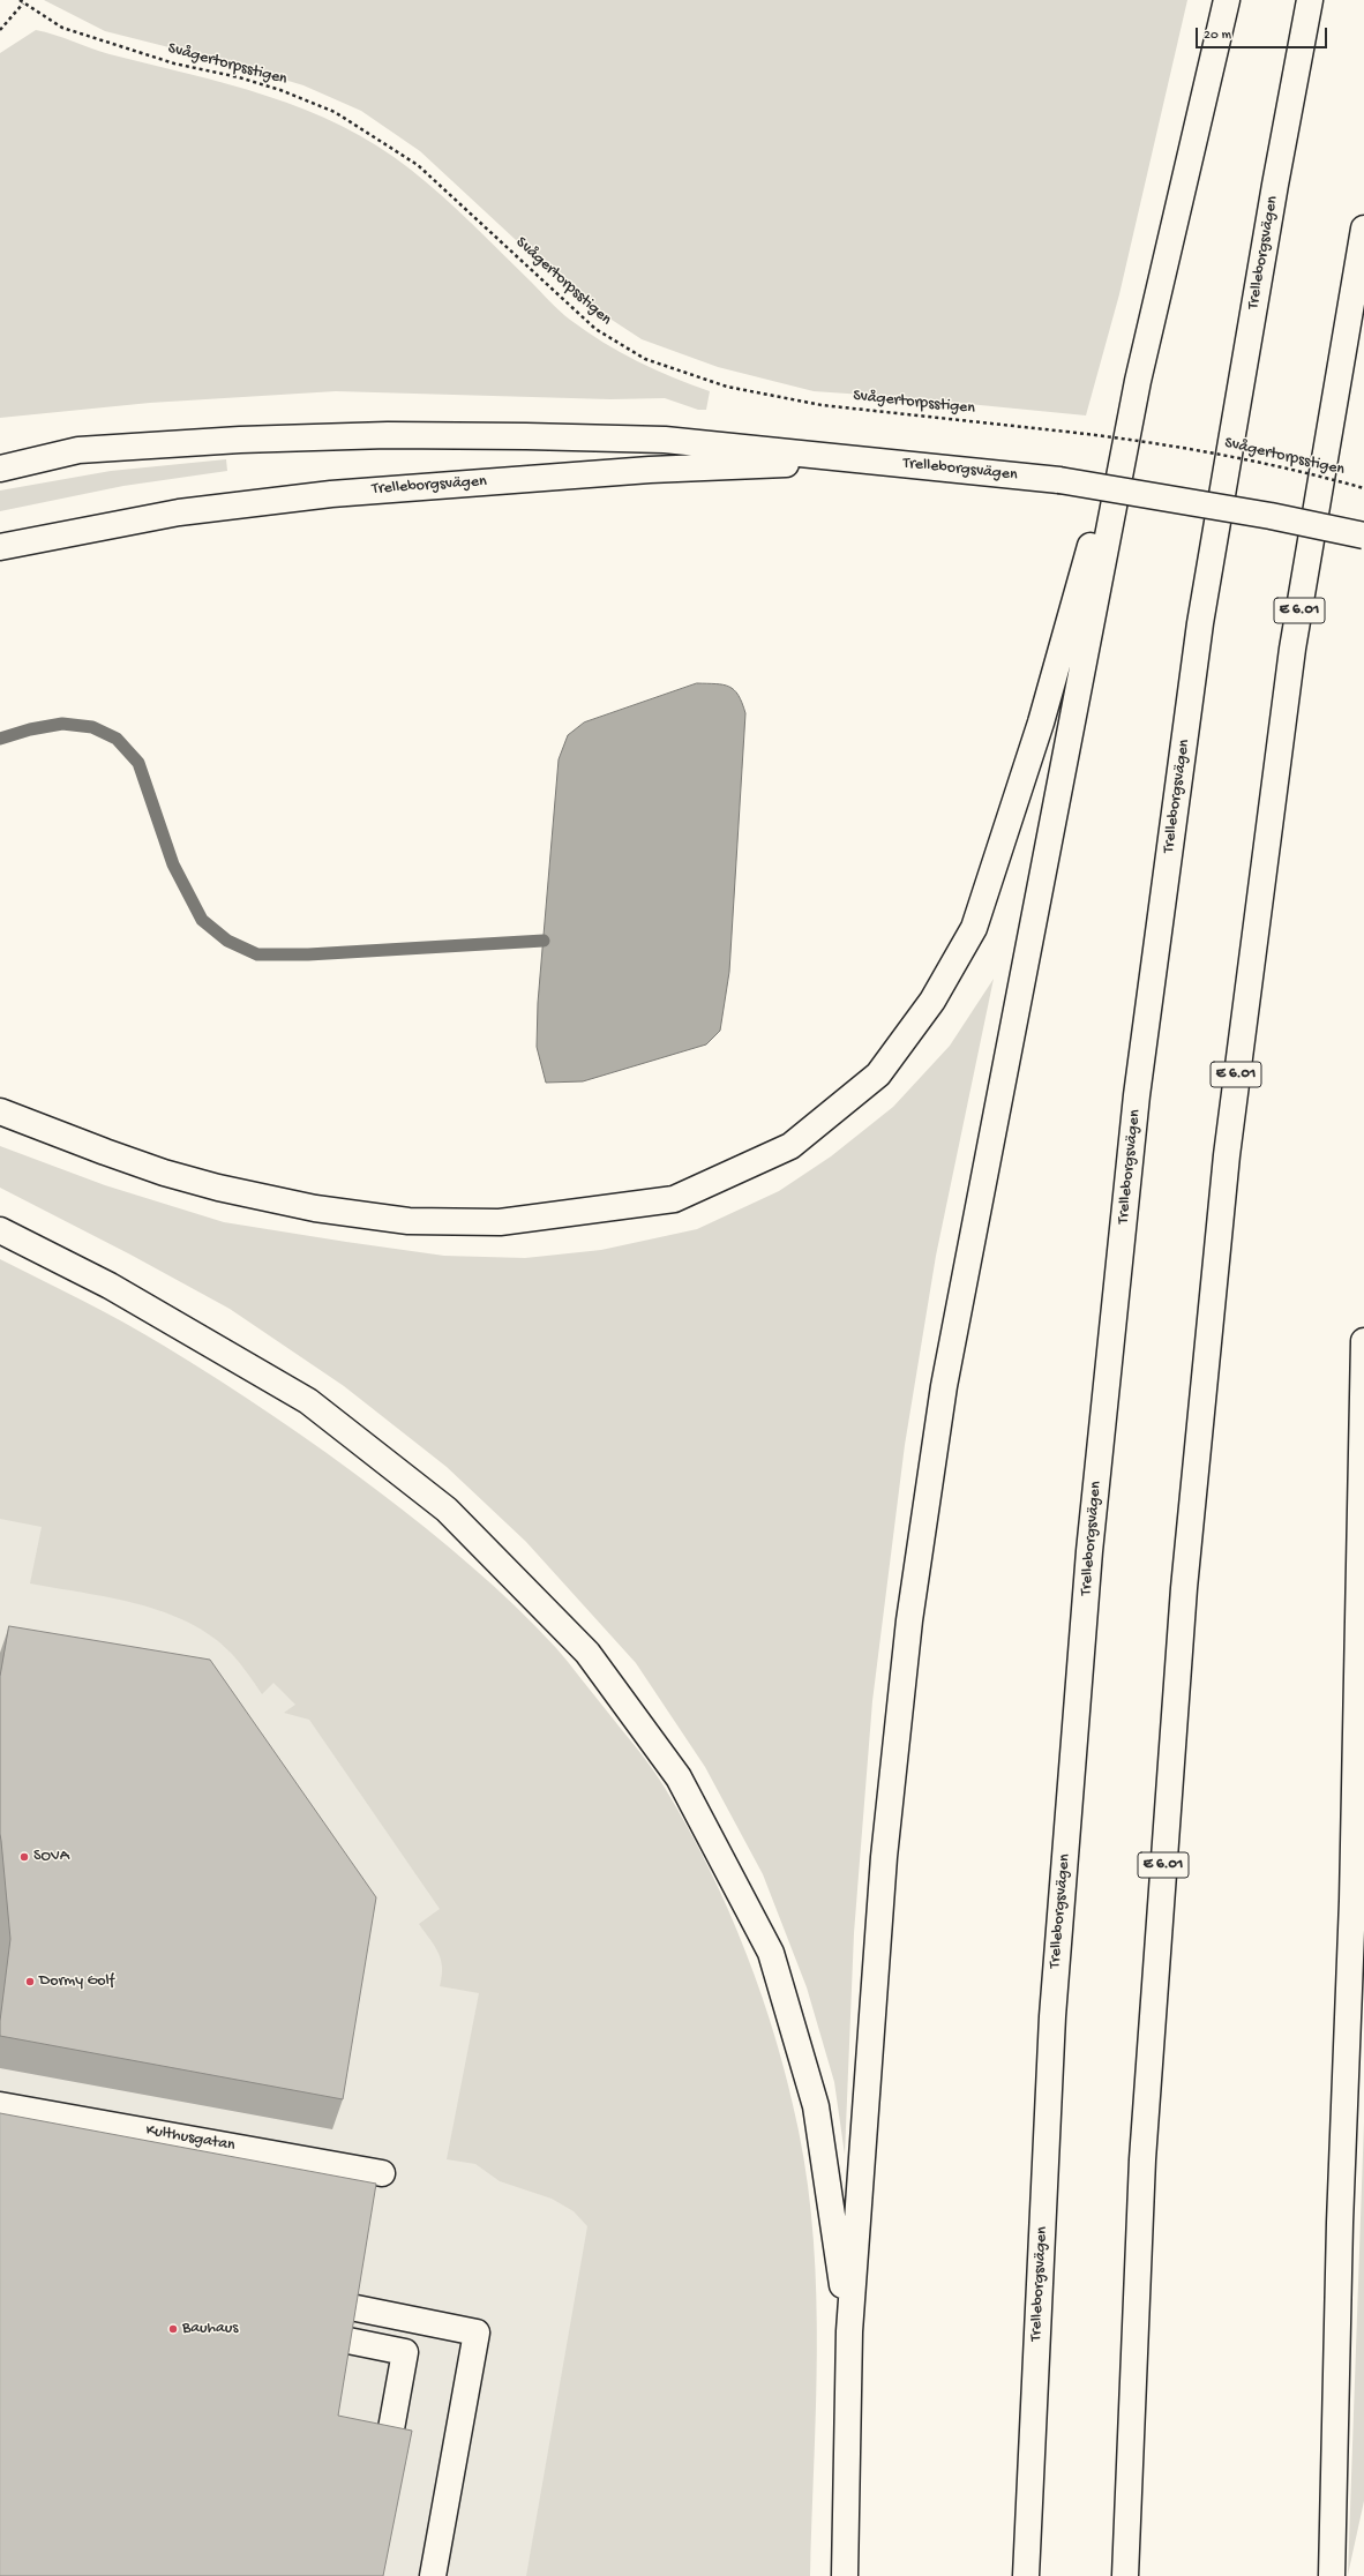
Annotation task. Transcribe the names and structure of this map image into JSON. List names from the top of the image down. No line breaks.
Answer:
{"streets":{"main road":["Trelleborgsvägen","E 6.01","Kulthusgatan"],"path":["Svågertorpsstigen"]},"places":["SOVA","Dormy Golf","Bauhaus"],"scale_bar":"20 m"}
